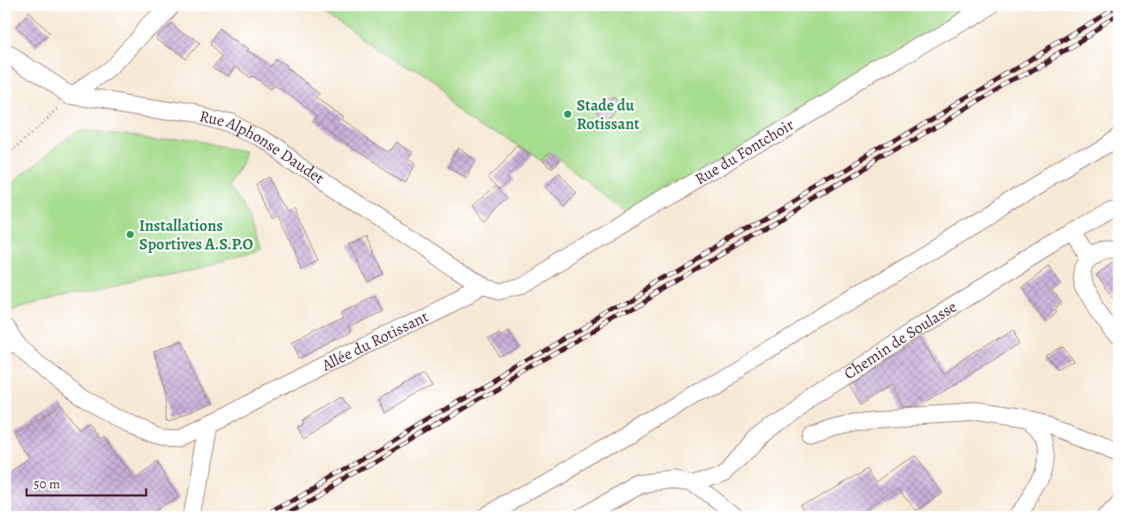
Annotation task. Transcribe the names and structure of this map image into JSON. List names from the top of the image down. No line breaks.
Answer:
{"streets":{"street":["Rue Alphonse Daudet","Rue du Fontchoir","Allée du Rotissant","Chemin de Soulasse"]},"crossings":[["Rue Alphonse Daudet","Rue du Fontchoir"],["Rue Alphonse Daudet","Allée du Rotissant"],["Rue du Fontchoir","Allée du Rotissant"]],"places":["Stade du Rotissant","Installations Sportives A.S.P.O"],"scale_bar":"50 m"}
